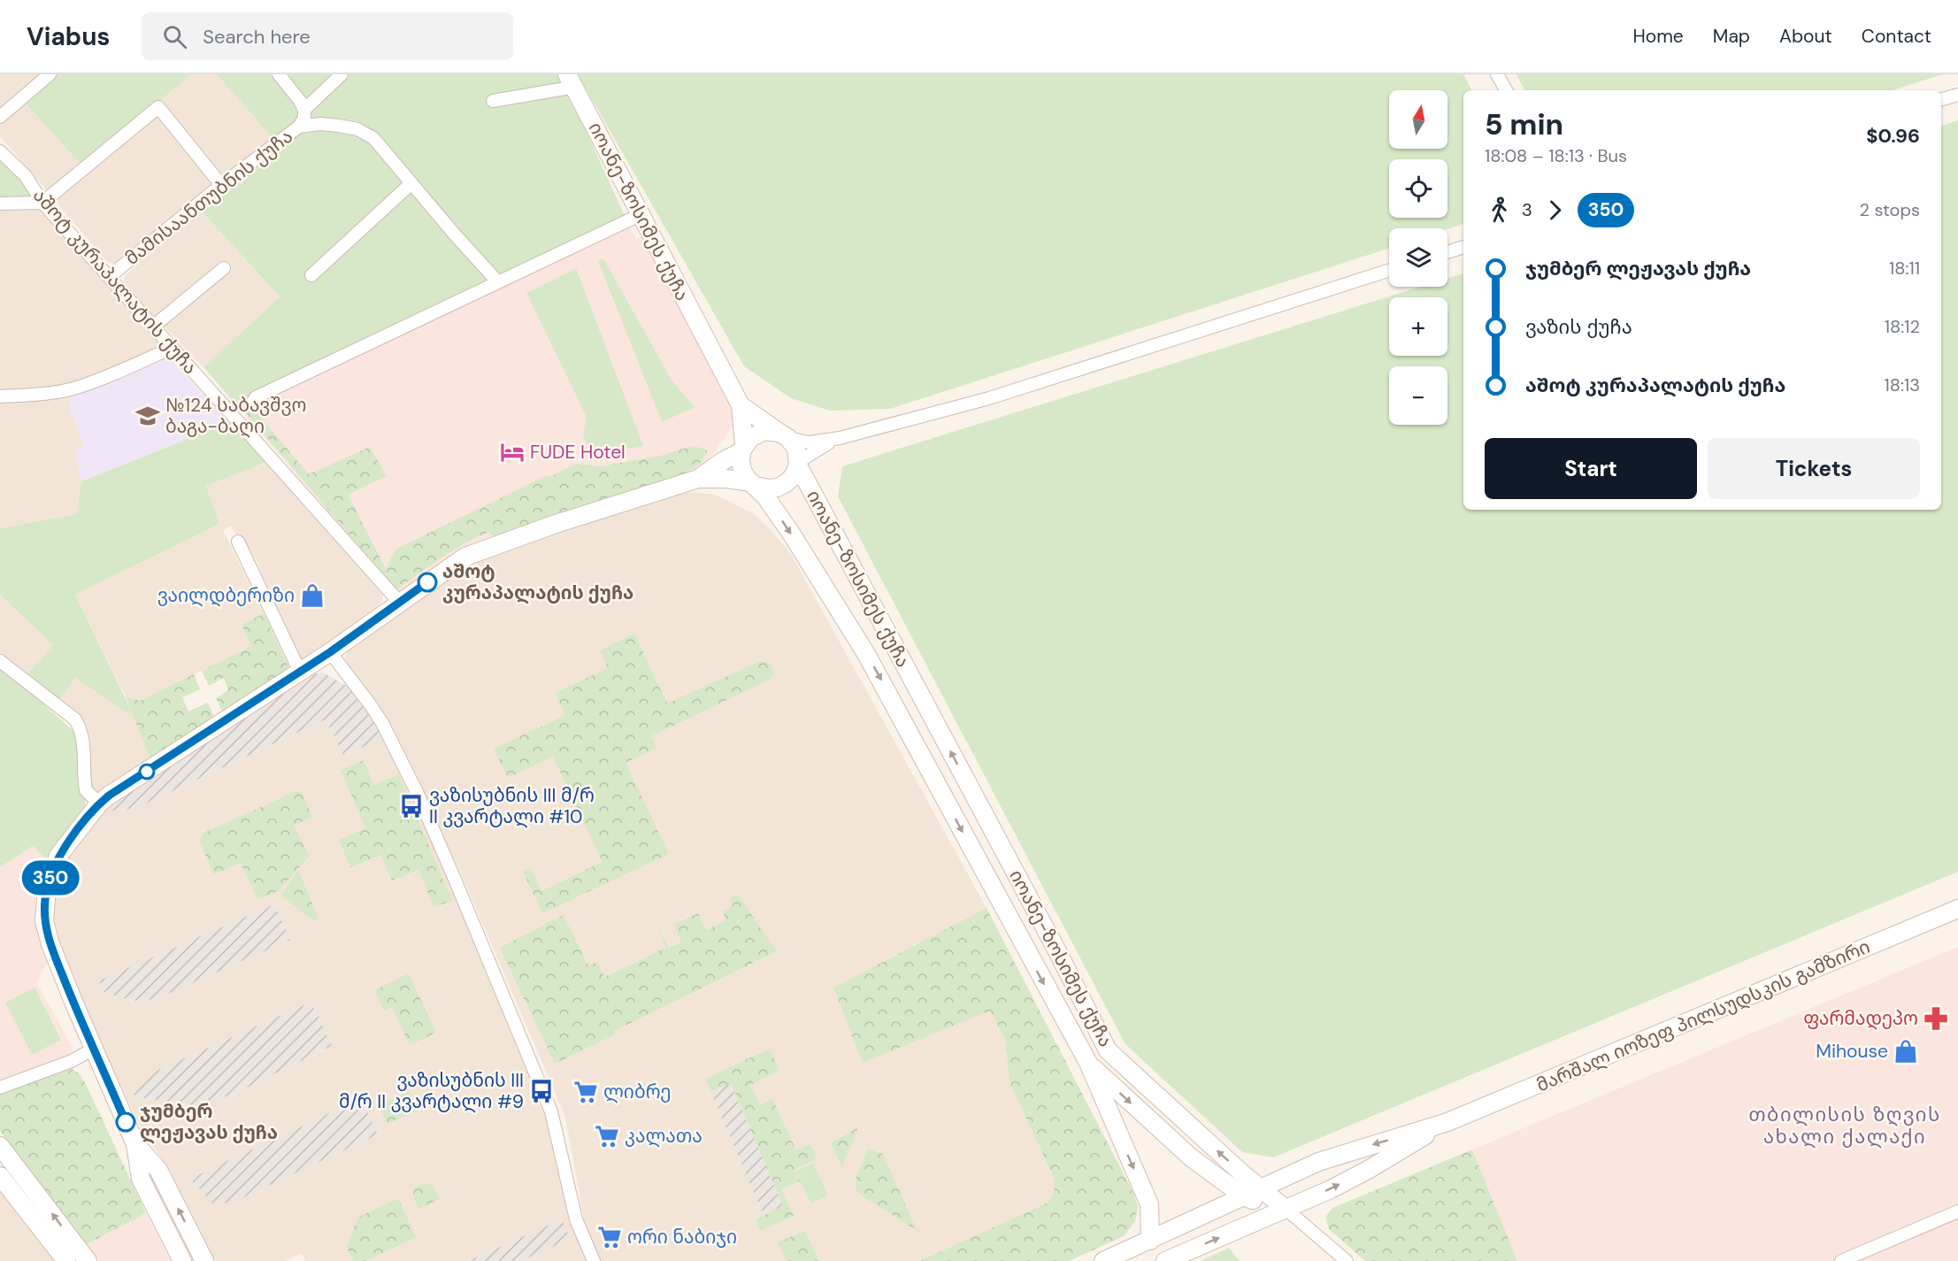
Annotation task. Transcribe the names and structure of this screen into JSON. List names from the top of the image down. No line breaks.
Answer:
{"streets":{"street":["მამისაანთუბნის ქუჩა","იოანე-ზოსიმეს ქუჩა","აშოტ კურაპალატის ქუჩა","მარშალ იოზეფ პილსუდსკის გამზირი"]},"crossings":[["მამისაანთუბნის ქუჩა","აშოტ კურაპალატის ქუჩა"],["იოანე-ზოსიმეს ქუჩა","მარშალ იოზეფ პილსუდსკის გამზირი"]],"districts":["თბილისის ზღვის ახალი ქალაქი"],"places":{"school or university":["№124 საბავშვო ბაგა-ბაღი"],"hotel":["FUDE Hotel"],"other":["აშოტ კურაპალატის ქუჩა","ჯუმბერ ლეჟავას ქუჩა"],"shop":["ვაილდბერიზი","Mihouse"],"bus stop":["ვაზისუბნის III მ/რ II კვარტალი #10","ვაზისუბნის III მ/რ II კვარტალი #9"],"pharmacy":["ფარმადეპო"],"supermarket":["ლიბრე","კალათა","ორი ნაბიჯი"]},"lines":["bus line 350"],"north":"top","page":{"header":"Viabus","search":"Search here","nav":["Home","Map","About","Contact"],"on_map":"350","map_buttons":["+","−"],"heading":["5 min","18:08 – 18:13 · Bus","$0.96"],"legs":["3","350","2 stops"],"list":[{"name":"ჯუმბერ ლეჟავას ქუჩა","value":"18:11"},{"name":"ვაზის ქუჩა","value":"18:12"},{"name":"აშოტ კურაპალატის ქუჩა","value":"18:13"}],"buttons":["Start","Tickets"]}}
